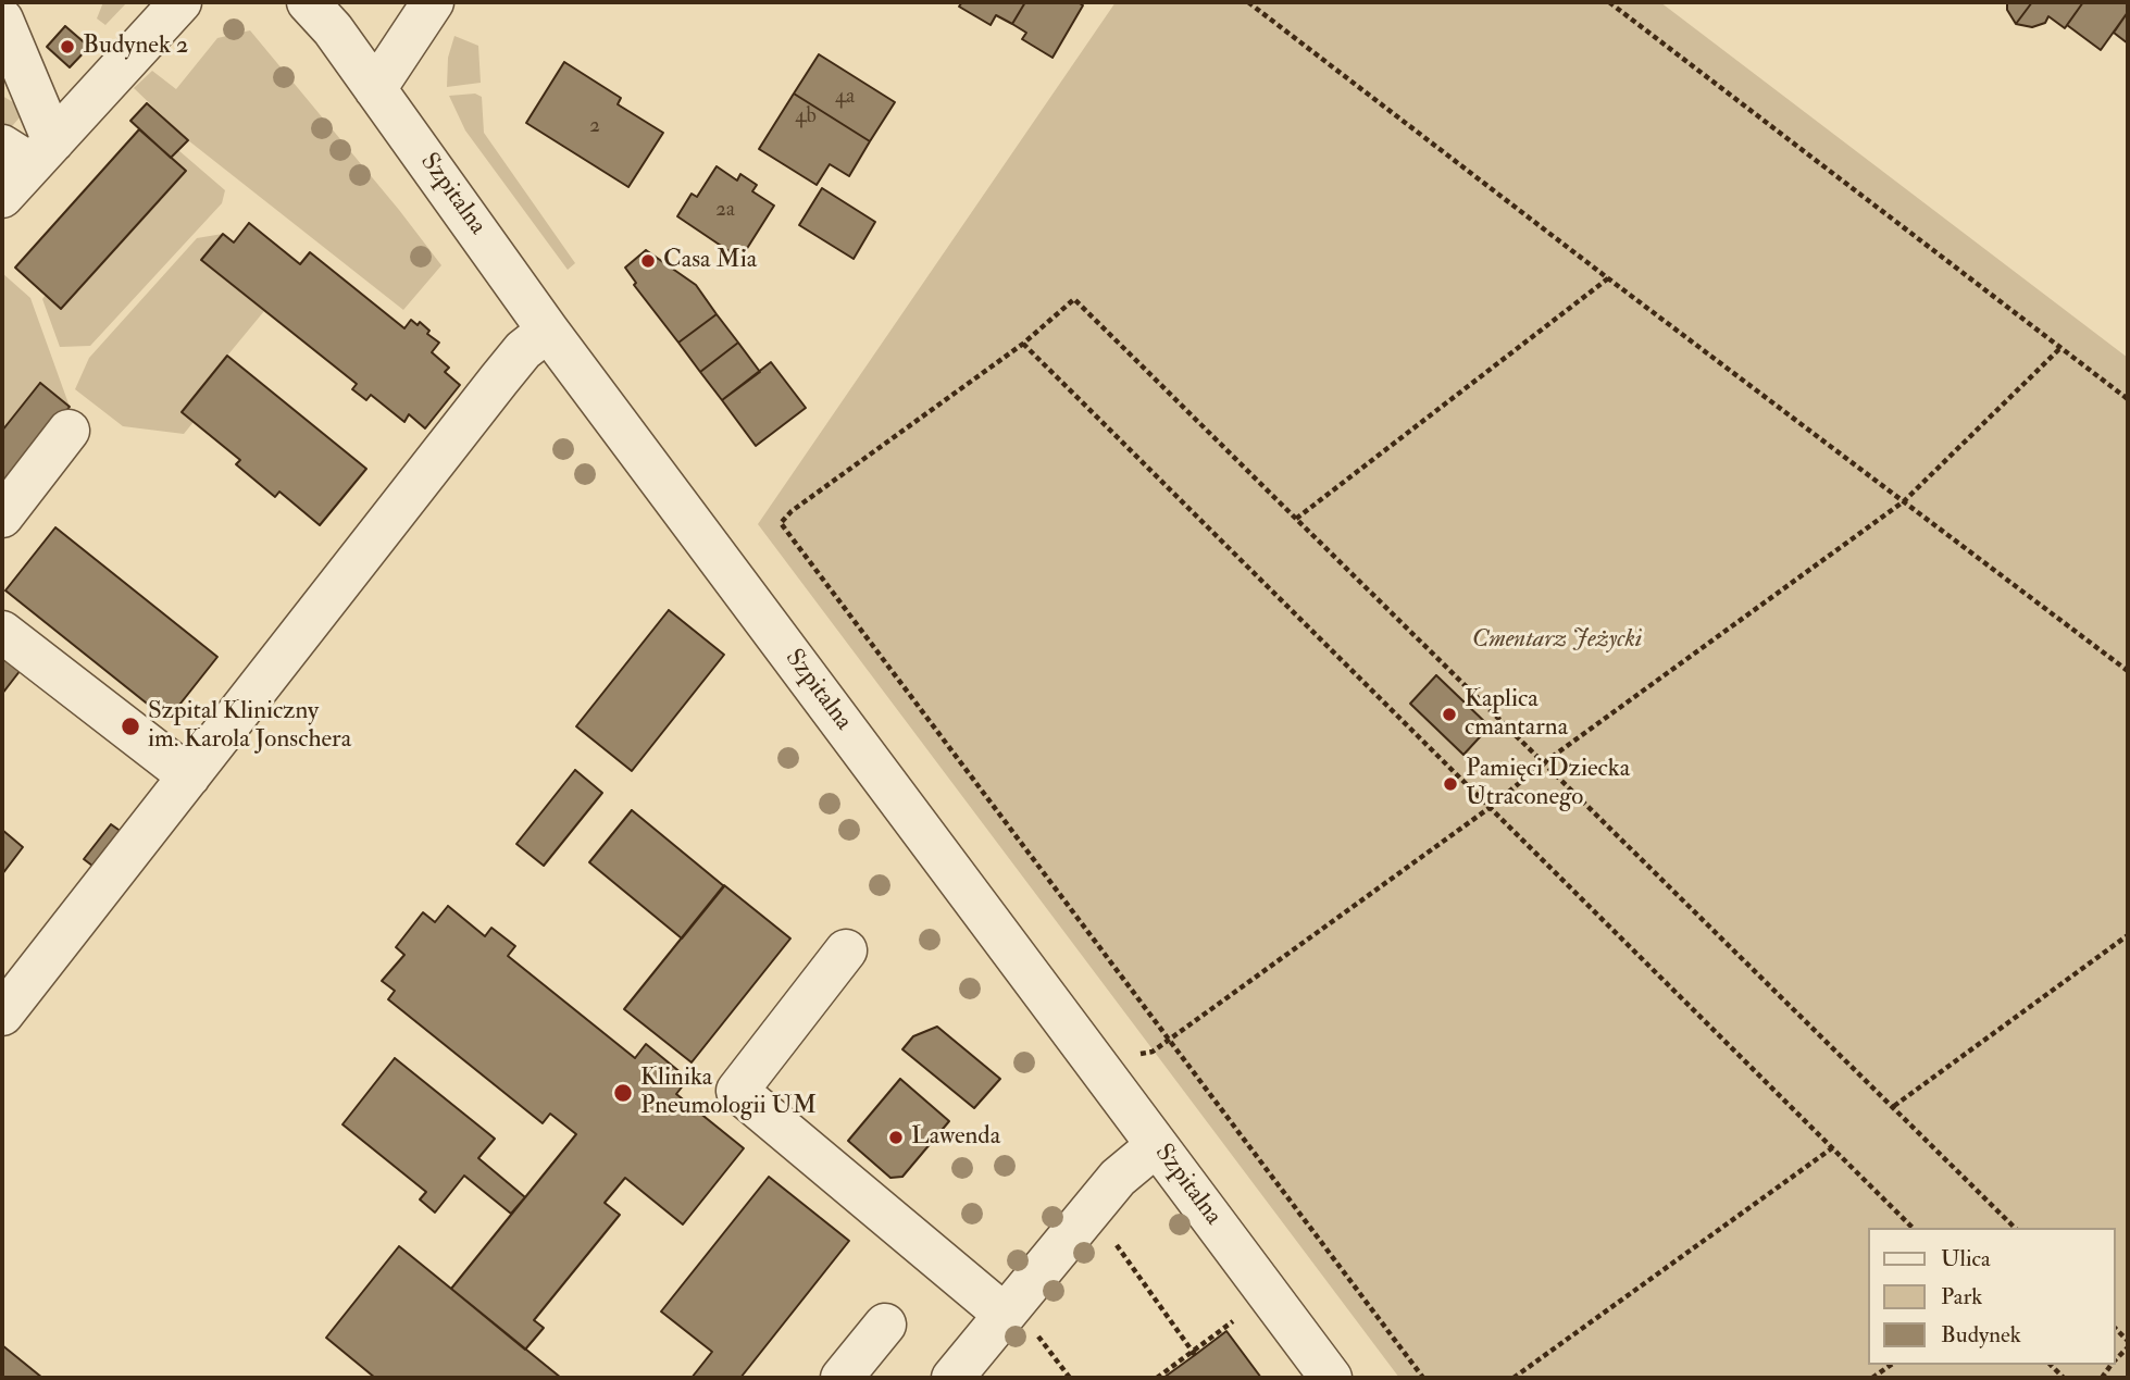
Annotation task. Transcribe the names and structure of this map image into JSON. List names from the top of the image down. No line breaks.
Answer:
{"streets":{"street":["Szpitalna"]},"parks":["Cmentarz Jeżycki"],"places":["Budynek 2","Casa Mia","Kaplica cmantarna","Szpital Kliniczny im. Karola Jonschera","Pamięci Dziecka Utraconego","Klinika Pneumologii UM","Lawenda"],"house_numbers":["4a","4b","2","2a"],"legend":["Ulica","Park","Budynek"]}
